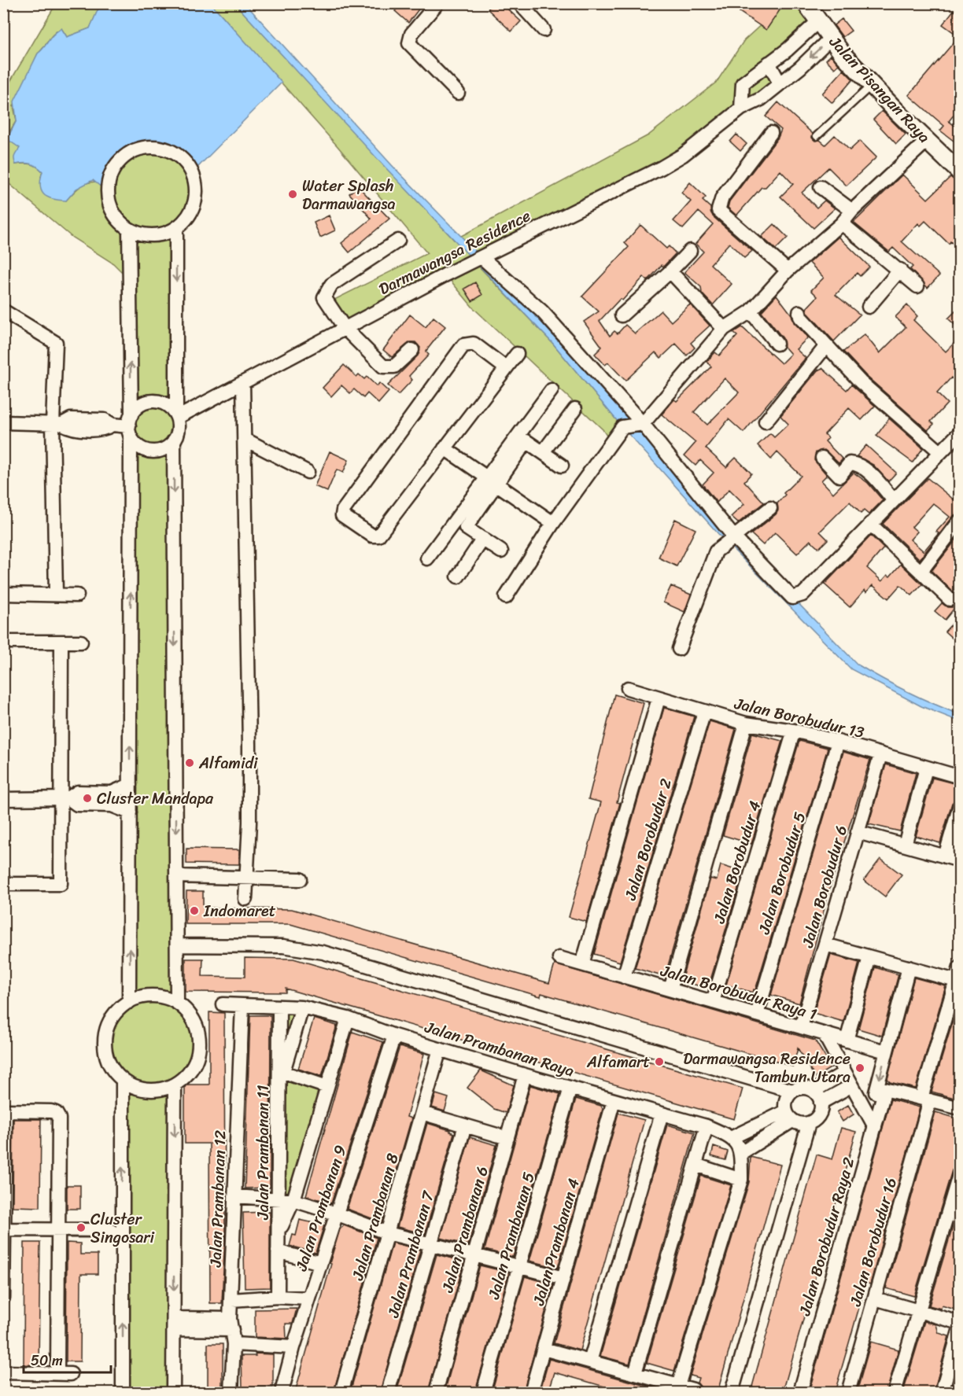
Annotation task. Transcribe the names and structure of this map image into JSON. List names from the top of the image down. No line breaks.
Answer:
{"streets":{"street":["Jalan Pisangan Raya","Darmawangsa Residence","Jalan Borobudur 13","Jalan Borobudur 2","Jalan Borobudur 4","Jalan Borobudur 5","Jalan Borobudur 6","Jalan Borobudur Raya 1","Jalan Prambanan Raya","Jalan Prambanan 11","Jalan Prambanan 12","Jalan Prambanan 9","Jalan Prambanan 8","Jalan Prambanan 6","Jalan Prambanan 5","Jalan Borobudur Raya 2","Jalan Prambanan 4","Jalan Borobudur 16","Jalan Prambanan 7"]},"crossings":[["Jalan Pisangan Raya","Darmawangsa Residence"],["Jalan Borobudur 13","Jalan Borobudur 2"],["Jalan Borobudur 13","Jalan Borobudur 4"],["Jalan Borobudur 13","Jalan Borobudur 5"],["Jalan Borobudur 13","Jalan Borobudur 6"],["Jalan Borobudur 2","Jalan Borobudur Raya 1"],["Jalan Borobudur 4","Jalan Borobudur Raya 1"],["Jalan Borobudur 5","Jalan Borobudur Raya 1"],["Jalan Borobudur 6","Jalan Borobudur Raya 1"],["Jalan Borobudur Raya 1","Jalan Borobudur Raya 2"],["Jalan Prambanan Raya","Jalan Prambanan 11"],["Jalan Prambanan Raya","Jalan Prambanan 12"],["Jalan Prambanan Raya","Jalan Prambanan 9"],["Jalan Prambanan Raya","Jalan Prambanan 8"],["Jalan Prambanan Raya","Jalan Prambanan 6"],["Jalan Prambanan Raya","Jalan Prambanan 5"],["Jalan Prambanan Raya","Jalan Prambanan 4"]],"places":["Water Splash Darmawangsa","Alfamidi","Cluster Mandapa","Indomaret","Alfamart","Darmawangsa Residence Tambun Utara","Cluster Singosari"],"scale_bar":"50 m"}
